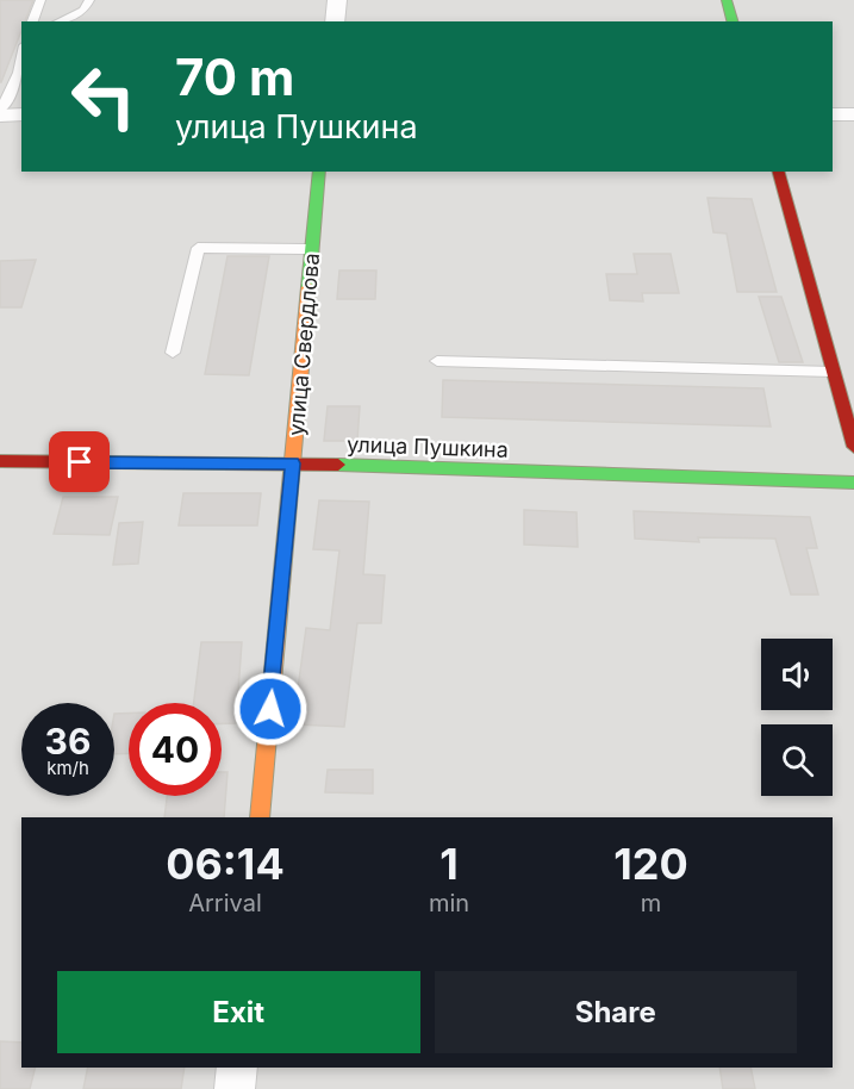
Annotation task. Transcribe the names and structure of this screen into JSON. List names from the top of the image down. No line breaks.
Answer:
{"streets":{"street":["улица Свердлова","улица Пушкина"]},"crossings":[["улица Свердлова","улица Пушкина"]],"page":{"turn":["70 m","улица Пушкина"],"speed":"36 km/h","limit":"40","eta":["06:14","Arrival","1","min","120","m"],"buttons":["Exit","Share"]}}
